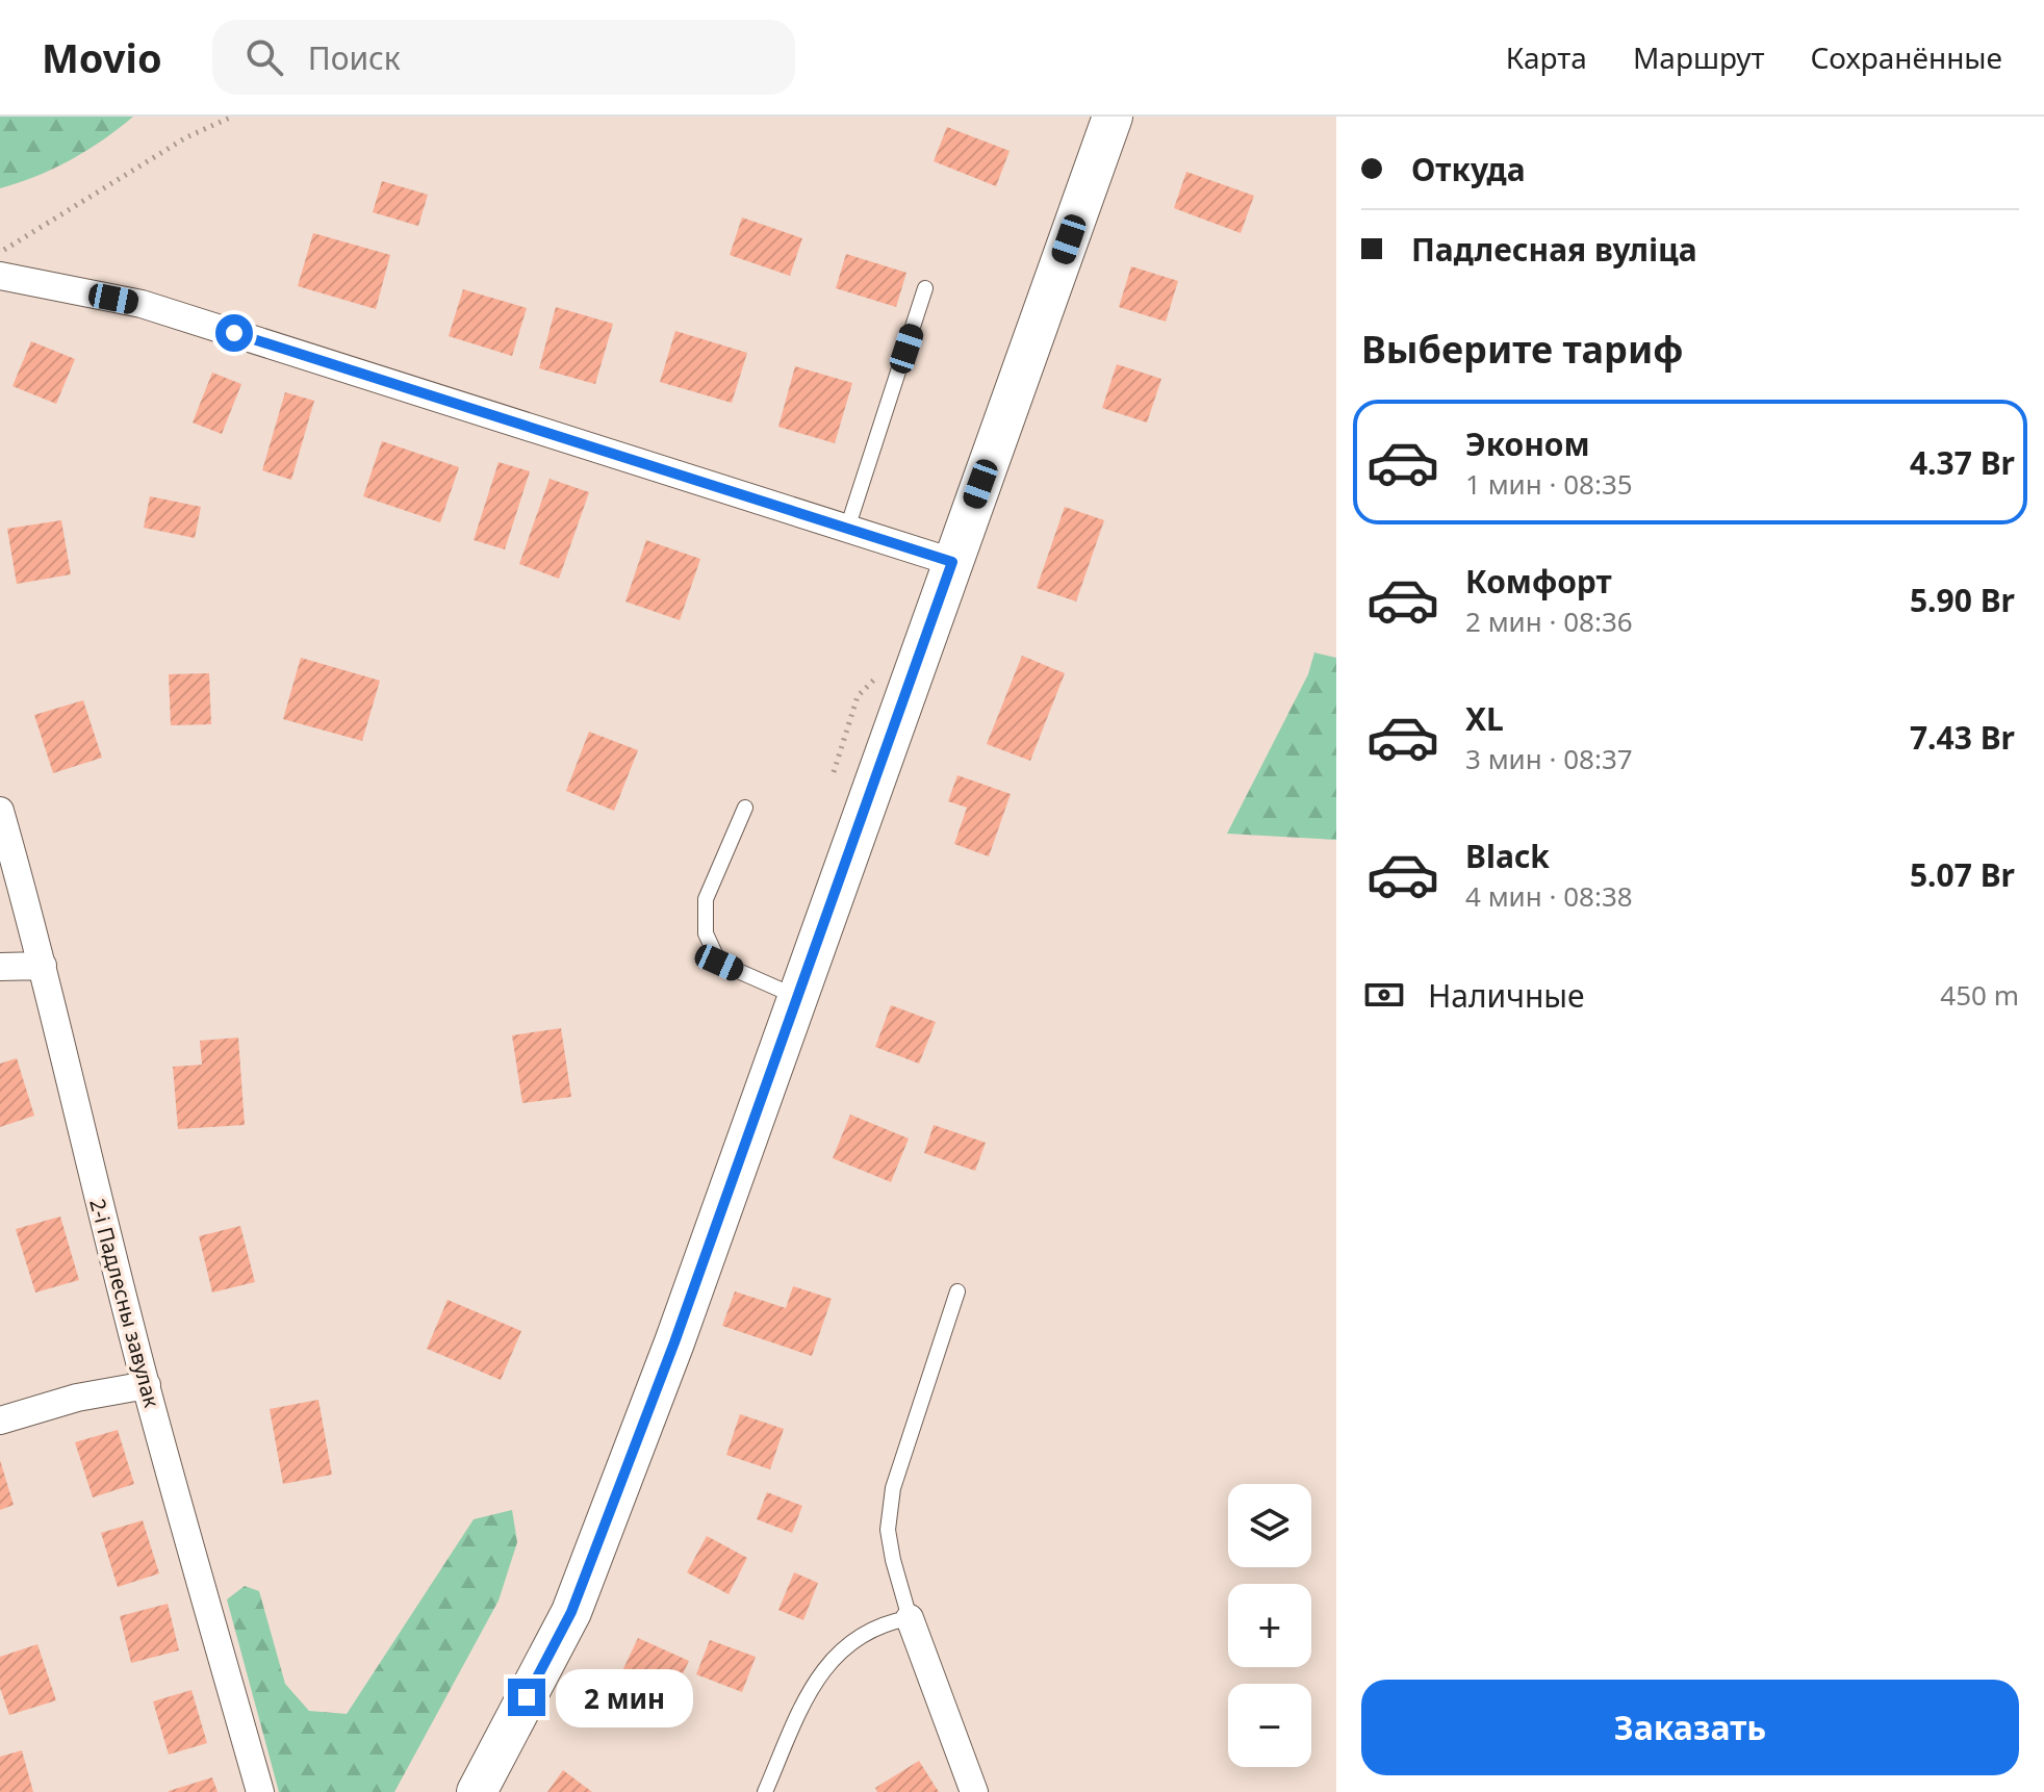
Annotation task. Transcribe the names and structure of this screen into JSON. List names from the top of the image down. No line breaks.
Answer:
{"streets":{"street":["2-і Падлесны завулак"]},"page":{"header":"Movio","search":"Поиск","nav":["Карта","Маршрут","Сохранённые"],"banner":["Откуда","Падлесная вуліца"],"heading":"Выберите тариф","list":[{"name":"Эконом","note":"1 мин · 08:35","value":"4.37 Br"},{"name":"Комфорт","note":"2 мин · 08:36","value":"5.90 Br"},{"name":"XL","note":"3 мин · 08:37","value":"7.43 Br"},{"name":"Black","note":"4 мин · 08:38","value":"5.07 Br"}],"pay":["Наличные","450 m"],"map_buttons":["+","−"],"buttons":"Заказать","bubble":"2 мин"}}
